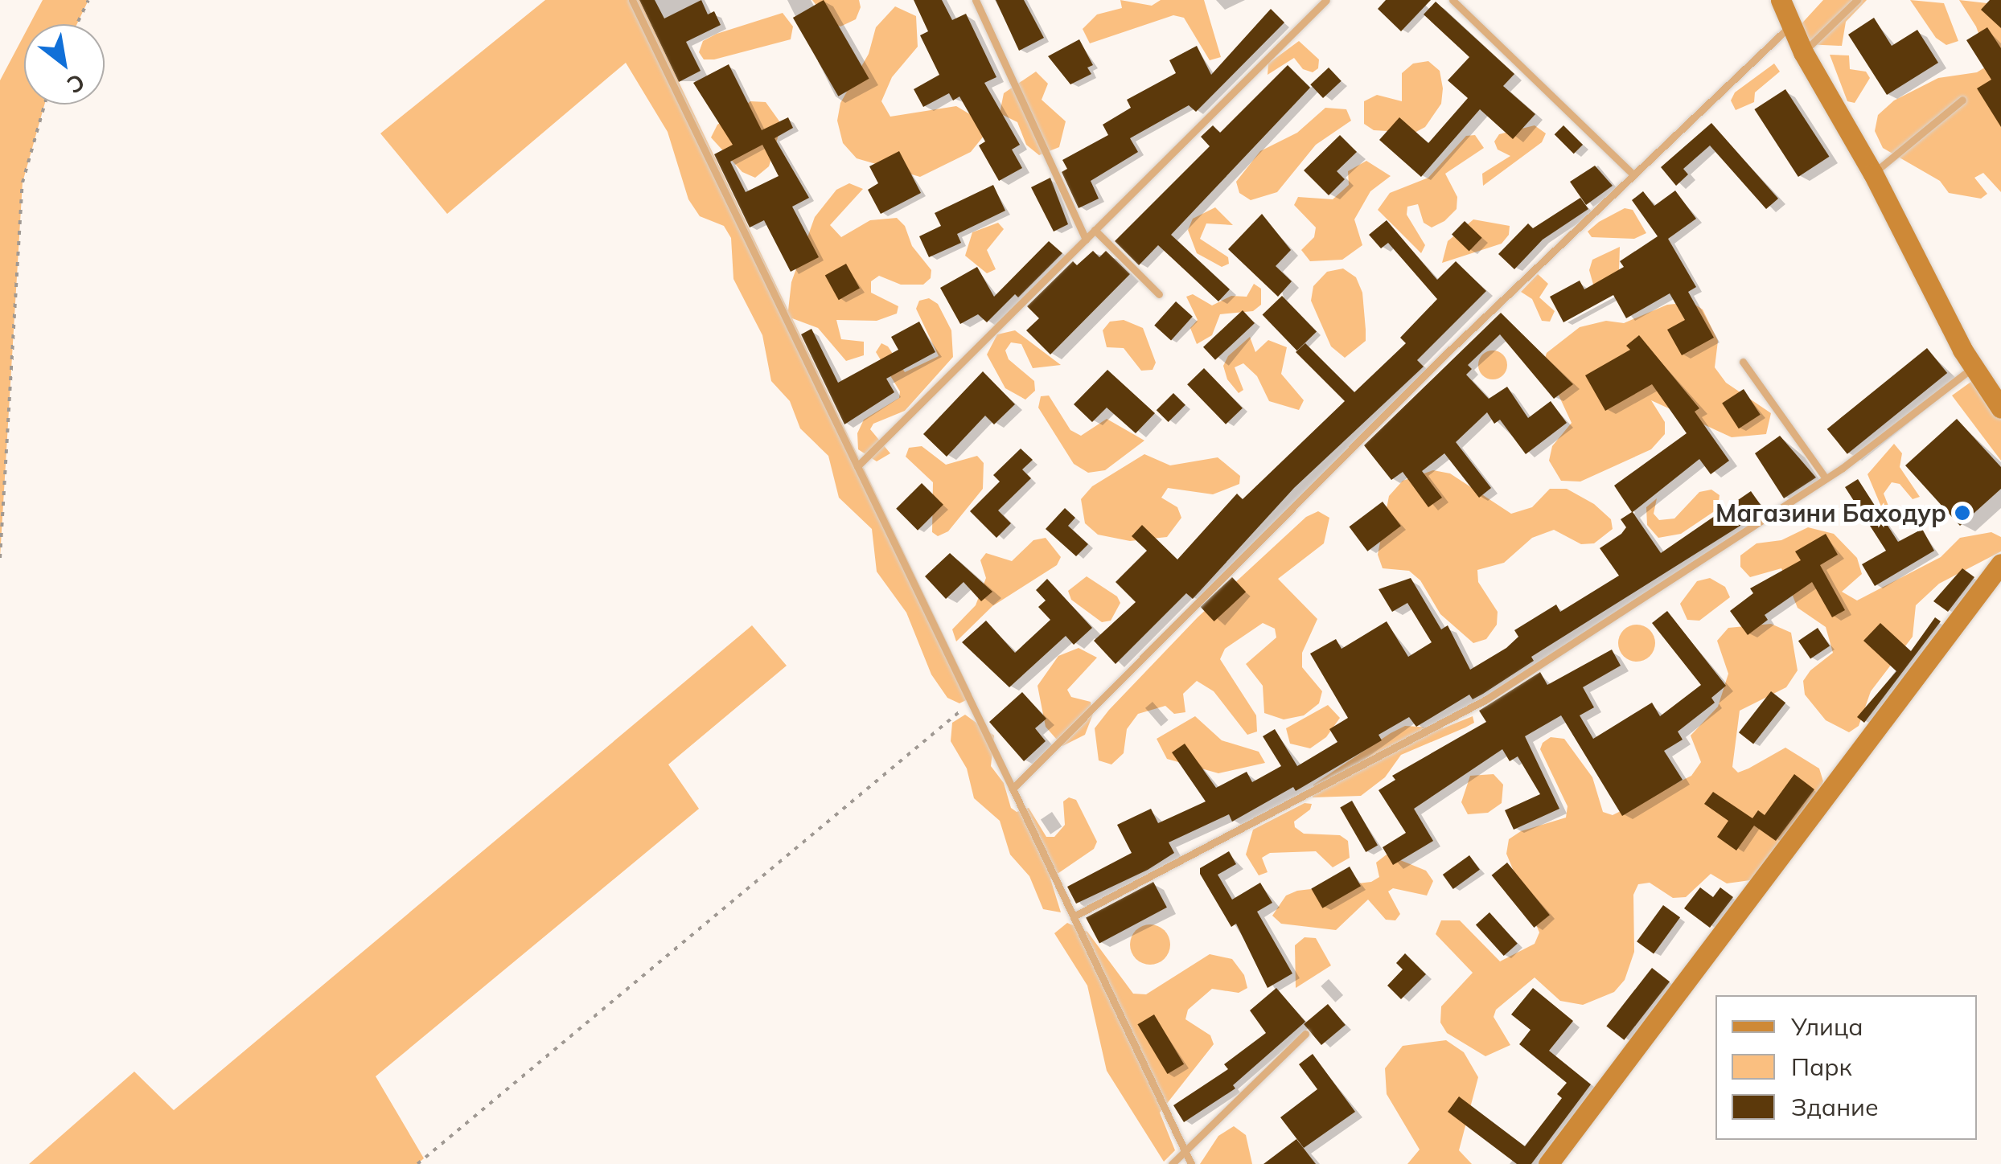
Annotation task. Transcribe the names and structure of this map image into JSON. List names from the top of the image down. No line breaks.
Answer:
{"places":["Магазини Баходур"],"legend":["Улица","Парк","Здание"],"north":"bottom right"}
